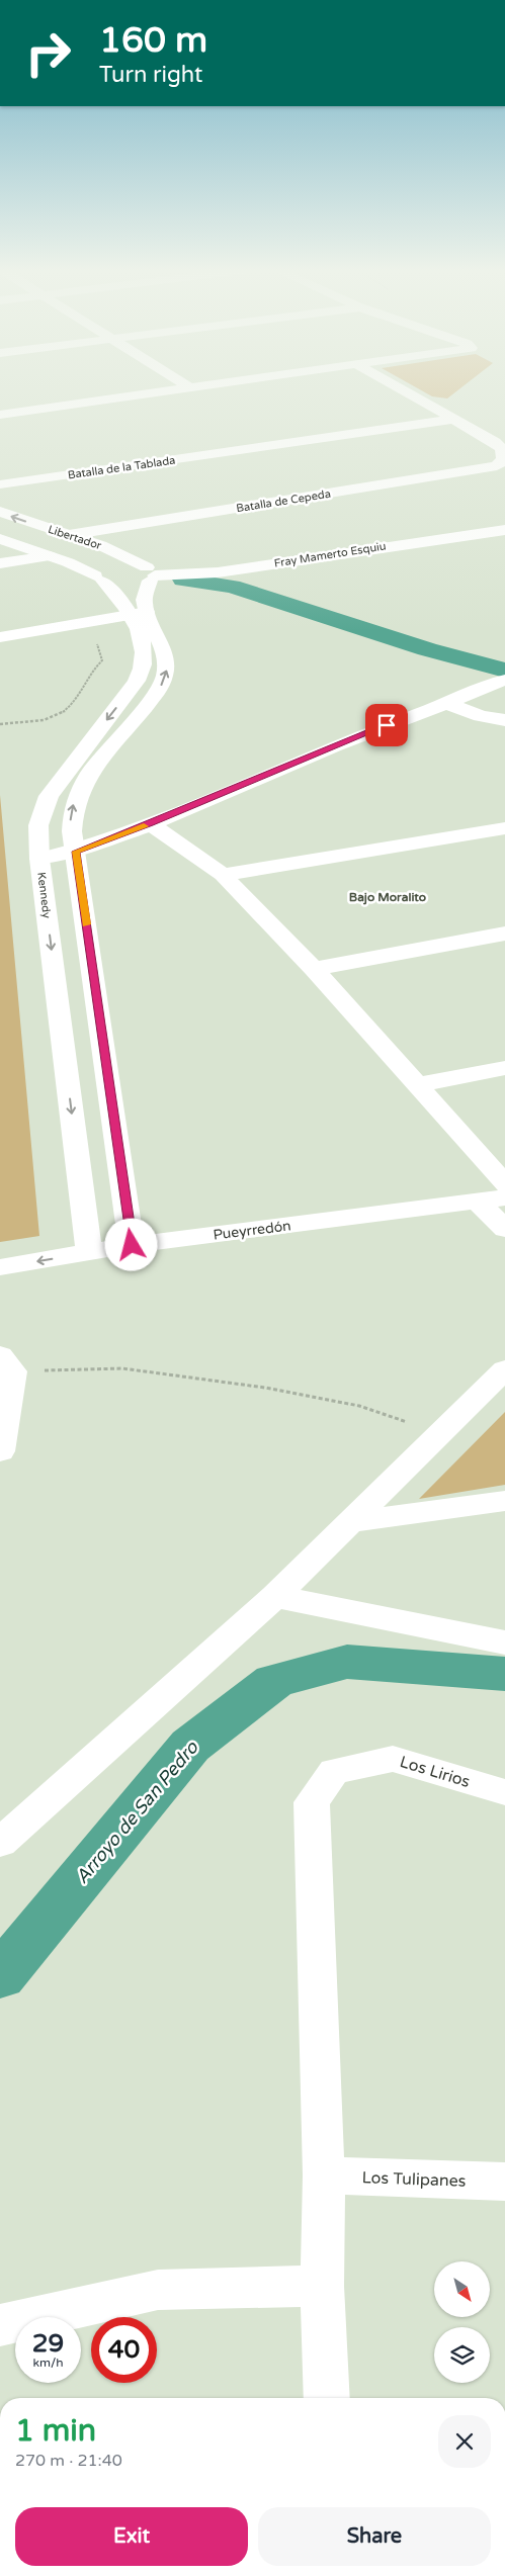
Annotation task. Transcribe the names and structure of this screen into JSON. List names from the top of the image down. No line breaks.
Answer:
{"streets":{"street":["Batalla de la Tablada","Batalla de Cepeda","Libertador","Fray Mamerto Esquiu","Kennedy","Pueyrredón","Los Lirios","Los Tulipanes"]},"crossings":[["Batalla de la Tablada","Batalla de Cepeda"],["Batalla de Cepeda","Libertador"],["Libertador","Fray Mamerto Esquiu"],["Libertador","Kennedy"],["Fray Mamerto Esquiu","Kennedy"],["Kennedy","Pueyrredón"],["Los Lirios","Los Tulipanes"]],"districts":["Bajo Moralito"],"water":["Arroyo de San Pedro"],"north":"bottom right","page":{"turn":["160 m","Turn right"],"speed":"29 km/h","limit":"40","heading":["1 min","270 m · 21:40"],"buttons":["Exit","Share"]}}
